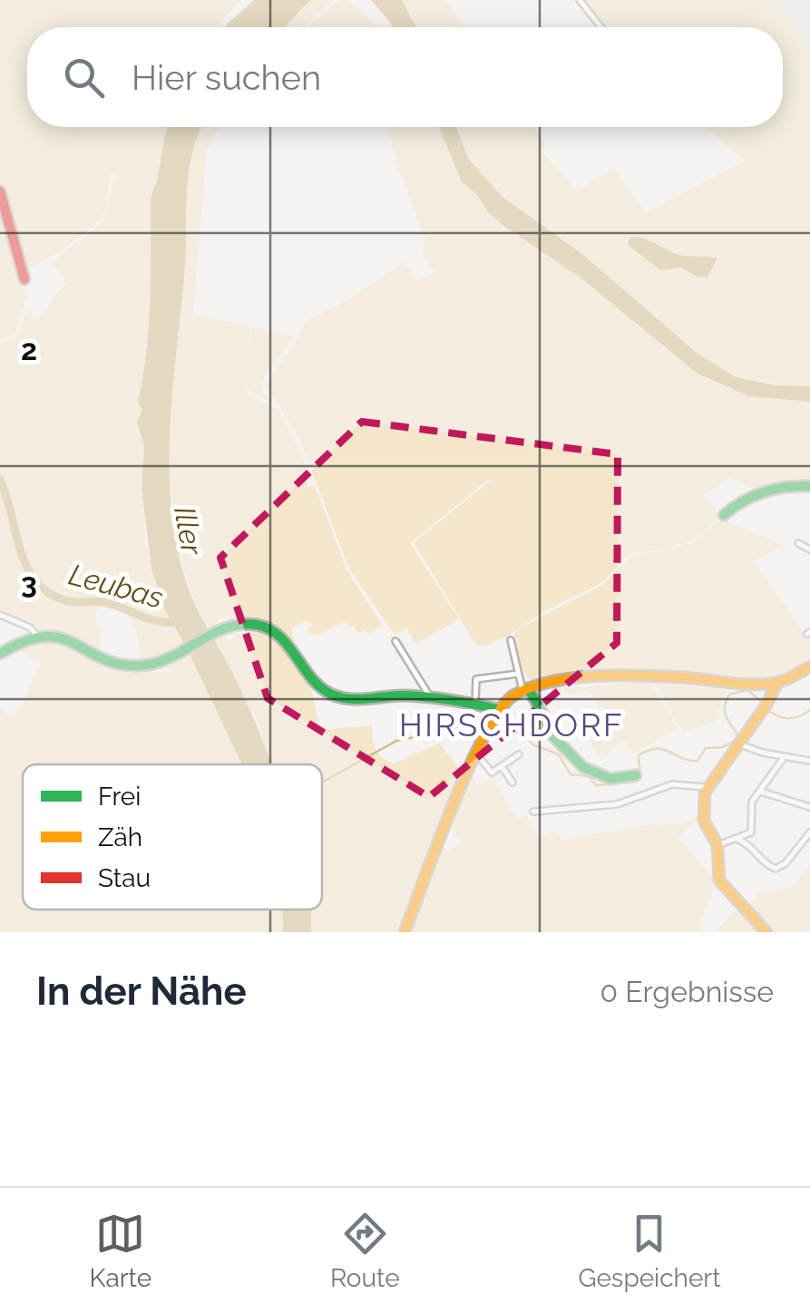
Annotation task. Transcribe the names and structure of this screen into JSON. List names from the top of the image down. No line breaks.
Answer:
{"districts":["HIRSCHDORF"],"water":["Iller","Leubas"],"legend":["Frei","Zäh","Stau"],"page":{"search":"Hier suchen","heading":["In der Nähe","0 Ergebnisse"],"nav":["Karte","Route","Gespeichert"]},"grid":{"rows":["2","3"]}}
